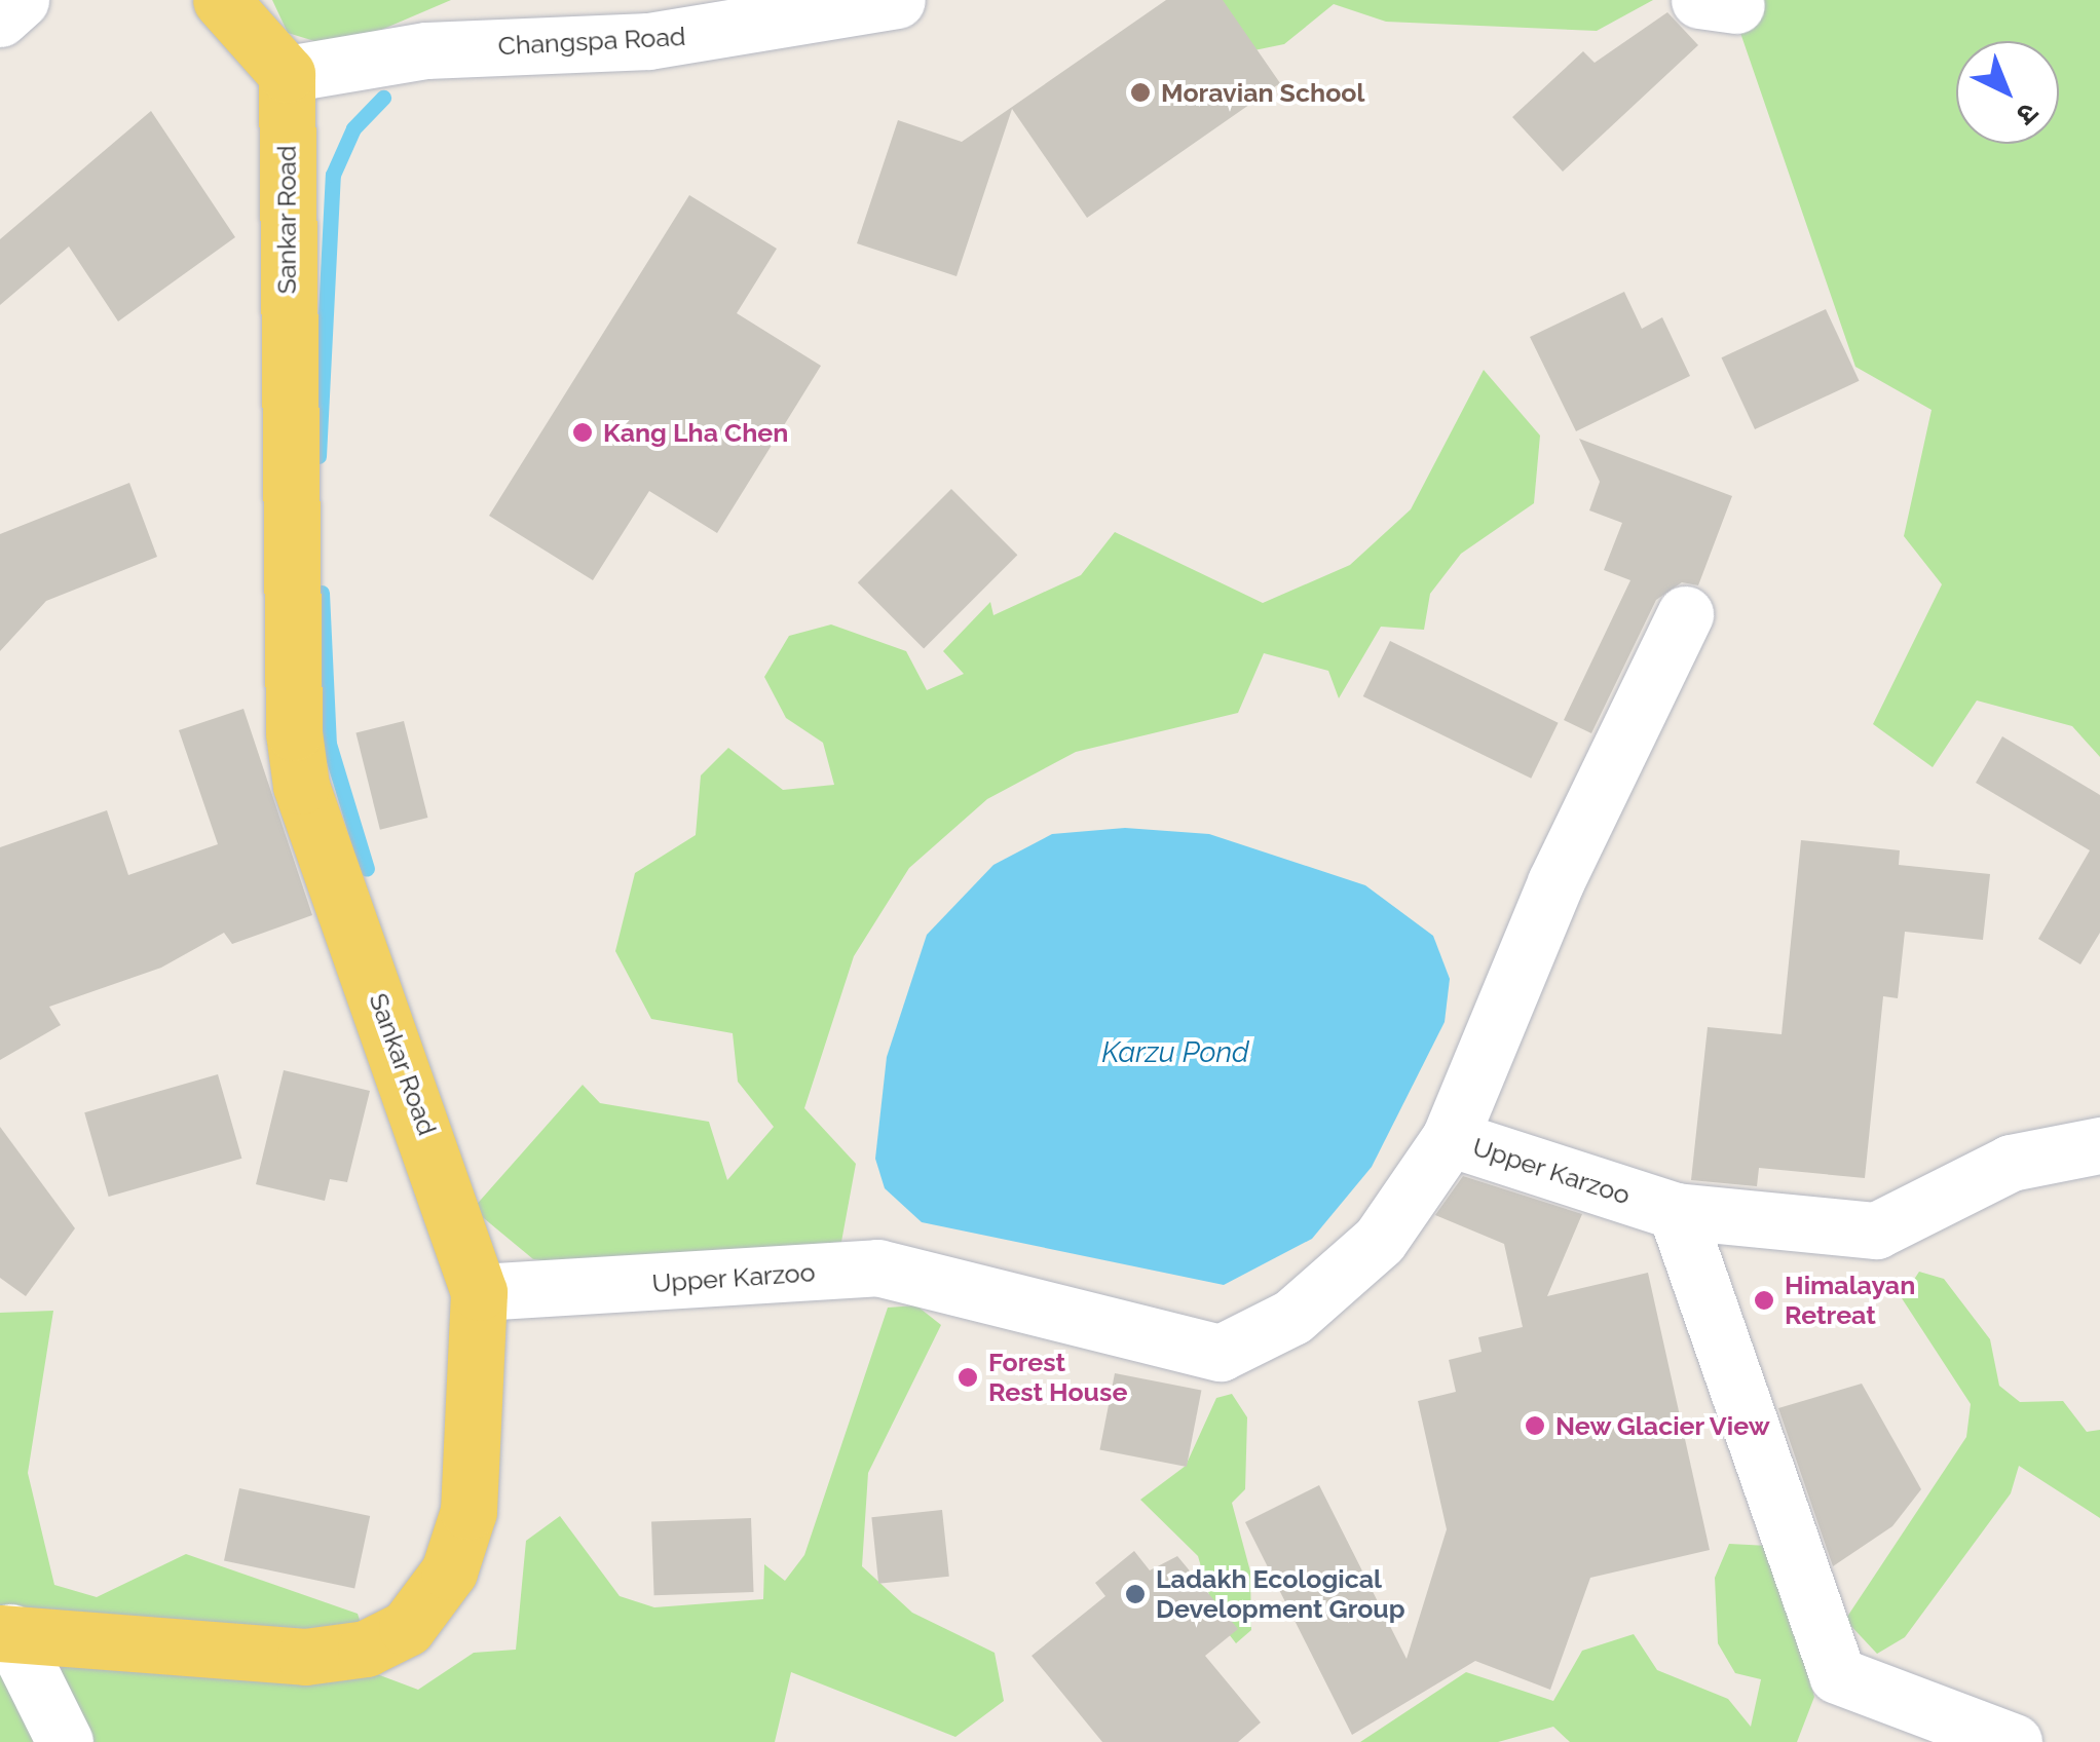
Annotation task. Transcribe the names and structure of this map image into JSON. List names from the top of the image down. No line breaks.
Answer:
{"streets":{"main road":["Sankar Road"],"street":["Changspa Road","Upper Karzoo"]},"crossings":[["Changspa Road","Sankar Road"],["Sankar Road","Upper Karzoo"]],"water":["Karzu Pond"],"places":["Moravian School","Kang Lha Chen","Himalayan Retreat","Forest Rest House","New Glacier View","Ladakh Ecological Development Group"],"north":"bottom right"}
